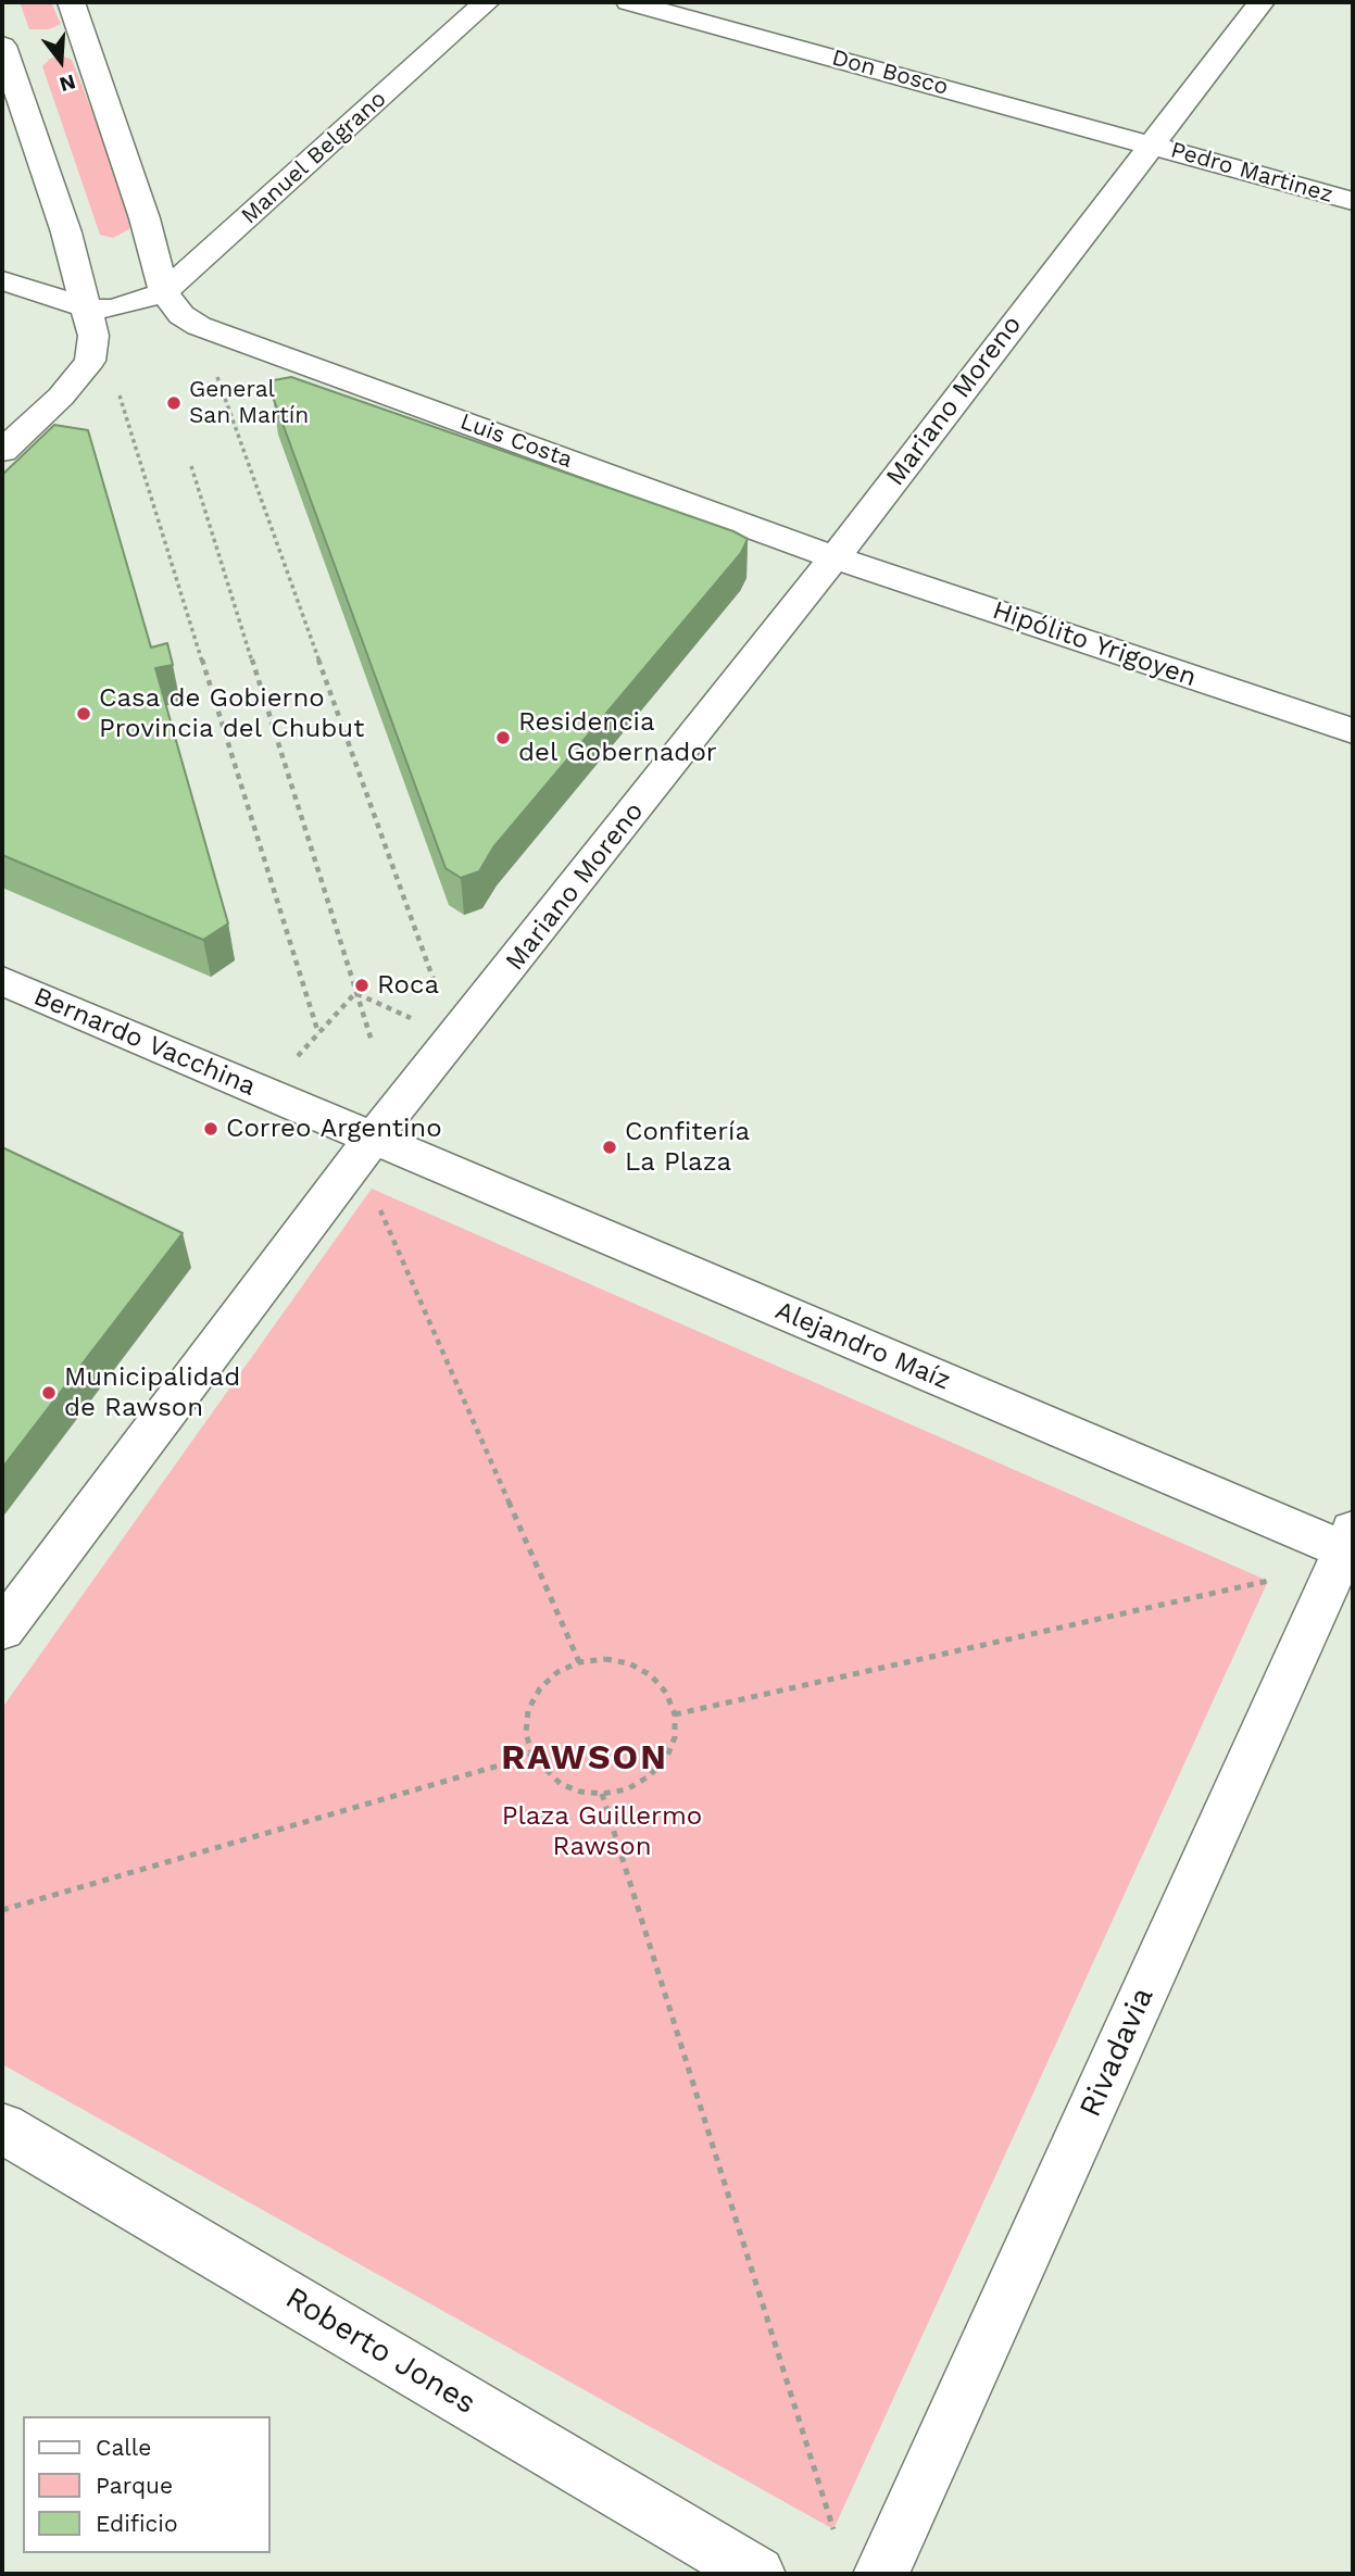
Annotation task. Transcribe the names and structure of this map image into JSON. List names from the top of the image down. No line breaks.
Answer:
{"streets":{"street":["Don Bosco","Manuel Belgrano","Pedro Martinez","Mariano Moreno","Luis Costa","Hipólito Yrigoyen","Bernardo Vacchina","Alejandro Maíz","Rivadavia","Roberto Jones"]},"crossings":[["Don Bosco","Pedro Martinez"],["Don Bosco","Mariano Moreno"],["Pedro Martinez","Mariano Moreno"],["Mariano Moreno","Luis Costa"],["Mariano Moreno","Hipólito Yrigoyen"],["Mariano Moreno","Bernardo Vacchina"],["Mariano Moreno","Alejandro Maíz"],["Luis Costa","Hipólito Yrigoyen"],["Bernardo Vacchina","Alejandro Maíz"],["Alejandro Maíz","Rivadavia"]],"districts":["RAWSON"],"parks":["Plaza Guillermo Rawson"],"places":["General San Martín","Casa de Gobierno Provincia del Chubut","Residencia del Gobernador","Roca","Correo Argentino","Confitería La Plaza","Municipalidad de Rawson"],"legend":["Calle","Parque","Edificio"],"north":"bottom"}
